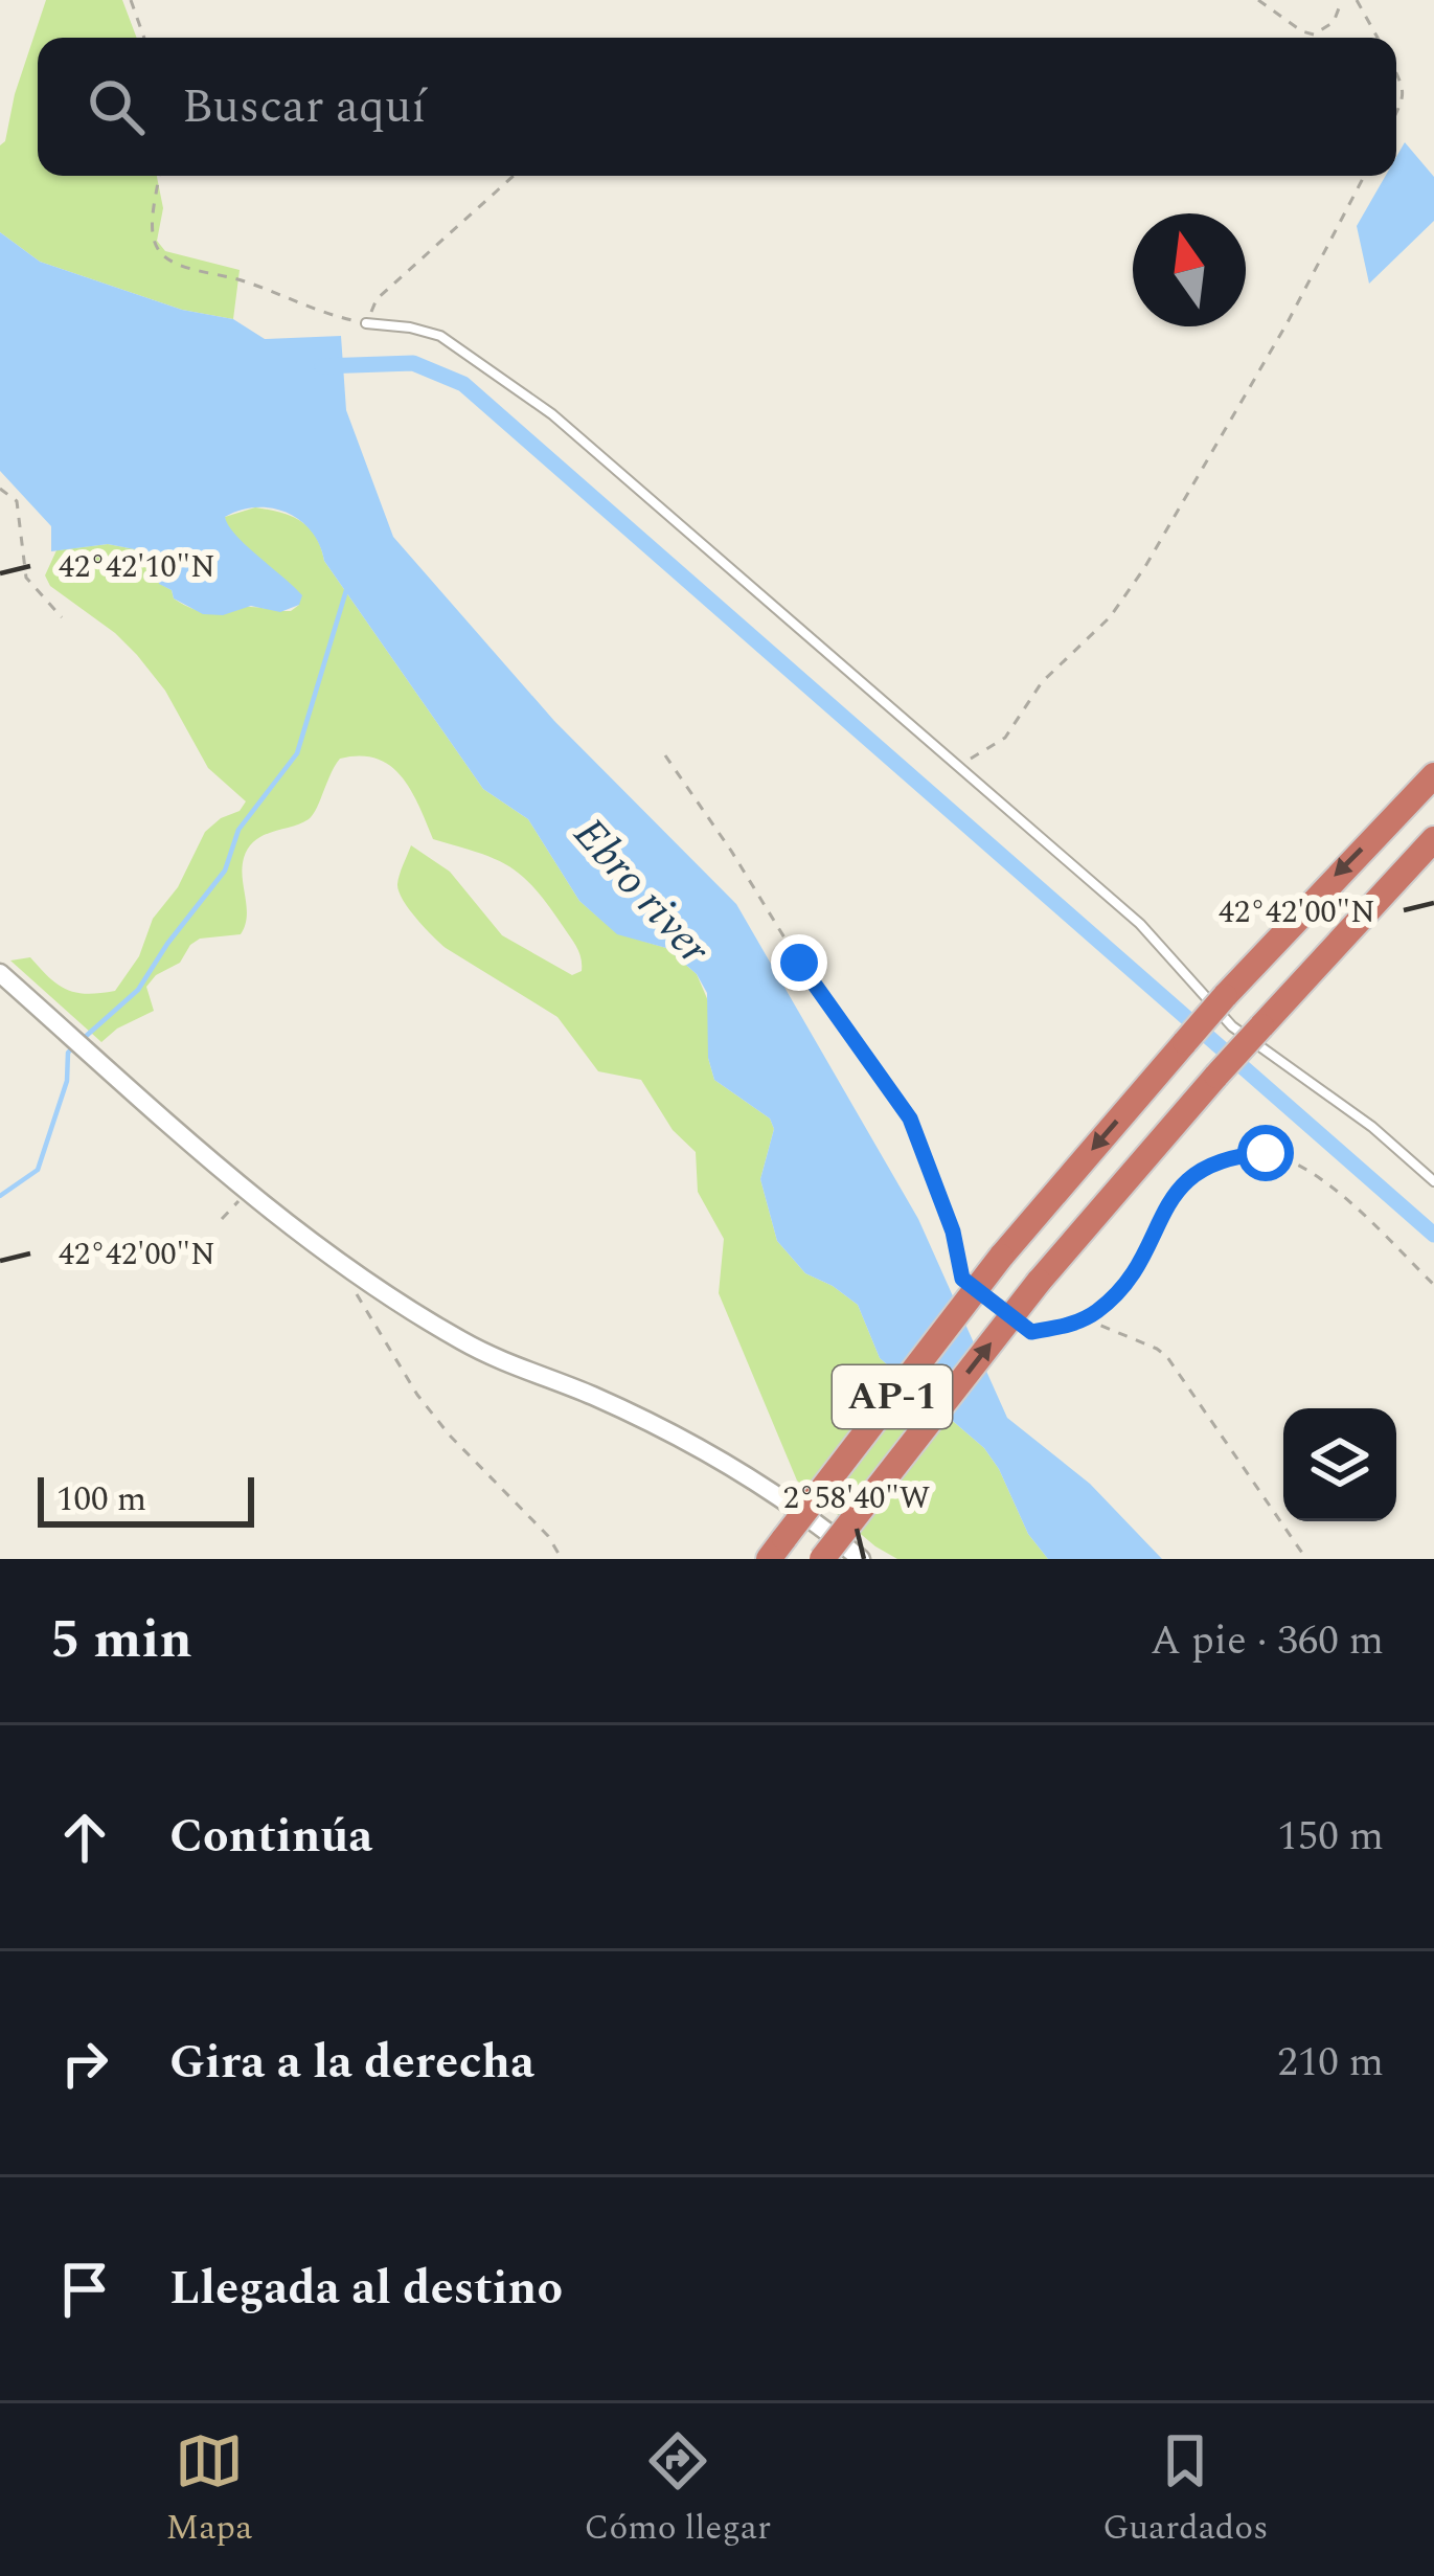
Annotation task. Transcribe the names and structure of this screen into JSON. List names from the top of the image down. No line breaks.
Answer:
{"streets":{"highway":["AP-1"]},"water":["Ebro river"],"scale_bar":"100 m","north":"top","page":{"search":"Buscar aquí","scale":"100 m","heading":["5 min","A pie · 360 m"],"list":[["Continúa","150 m"],["Gira a la derecha","210 m"],"Llegada al destino"],"nav":["Mapa","Cómo llegar","Guardados"]},"coordinates":["42°42'10\"N","42°42'00\"N","2°58'40\"W"]}
